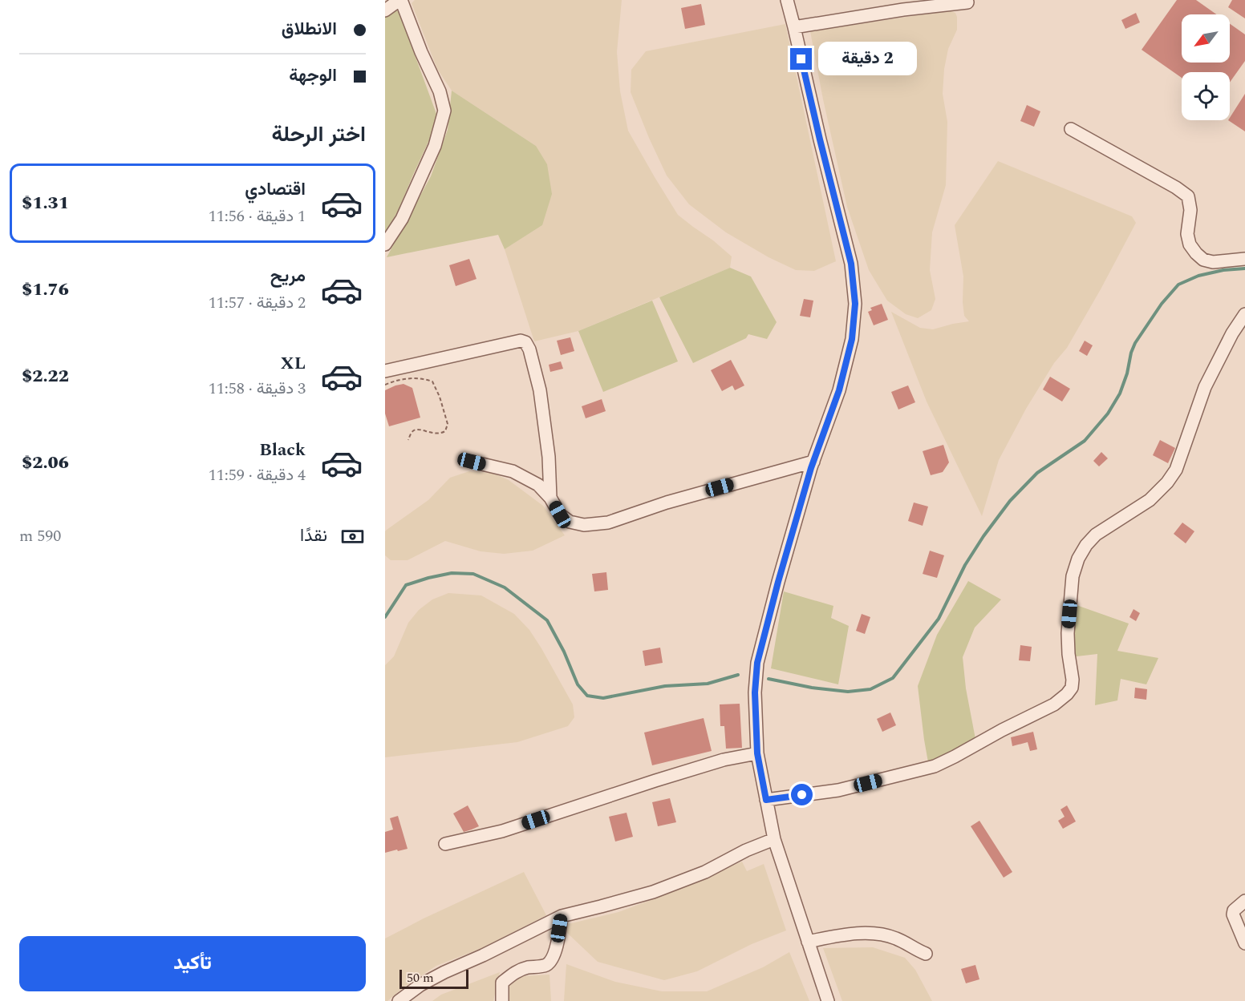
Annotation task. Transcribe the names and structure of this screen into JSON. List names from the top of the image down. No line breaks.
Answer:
{"scale_bar":"50 m","north":"bottom left","page":{"banner":["الانطلاق","الوجهة"],"bubble":"2 دقيقة","heading":"اختر الرحلة","list":[{"name":"اقتصادي","note":"1 دقيقة · 11:56","value":"$1.31"},{"name":"مريح","note":"2 دقيقة · 11:57","value":"$1.76"},{"name":"XL","note":"3 دقيقة · 11:58","value":"$2.22"},{"name":"Black","note":"4 دقيقة · 11:59","value":"$2.06"}],"pay":["نقدًا","590 m"],"buttons":"تأكيد","scale":"50 m"}}
